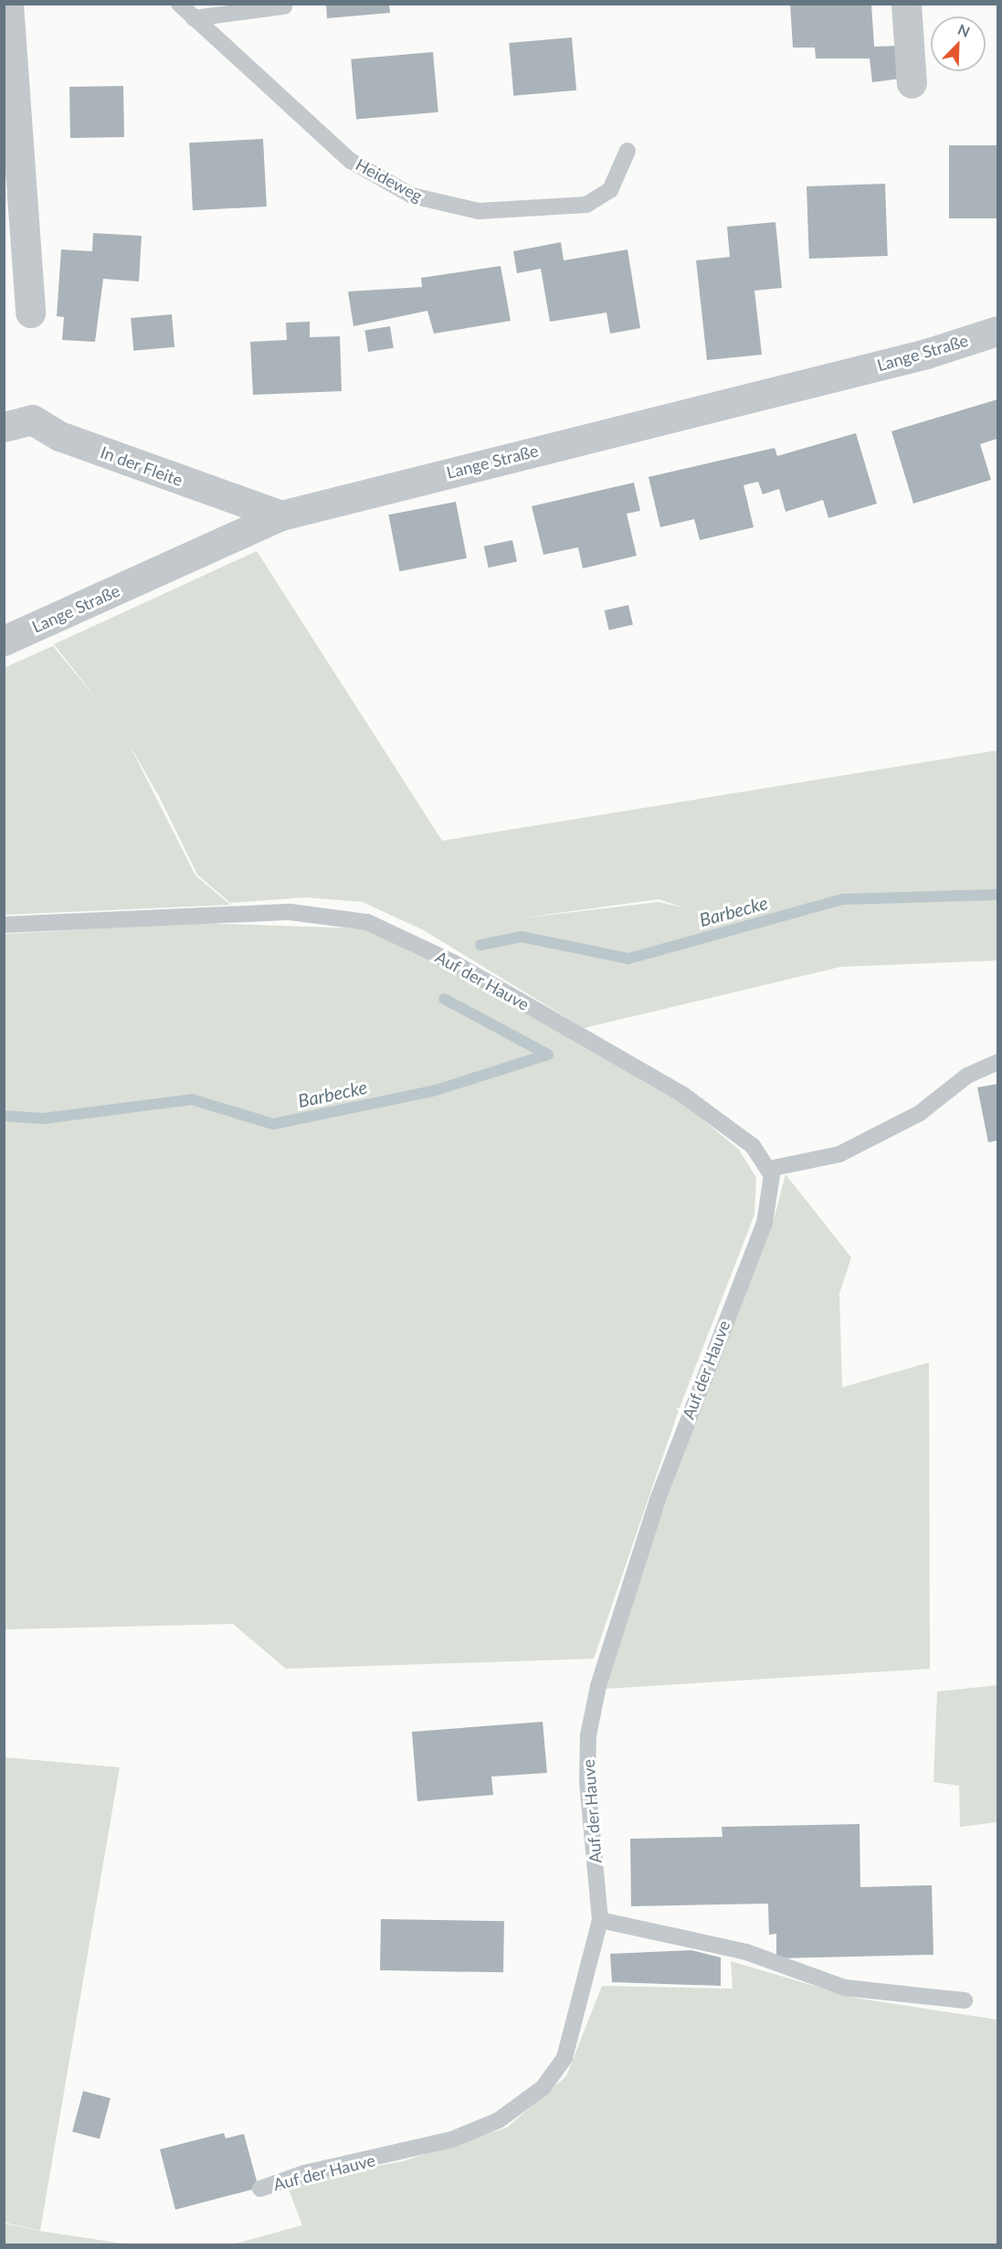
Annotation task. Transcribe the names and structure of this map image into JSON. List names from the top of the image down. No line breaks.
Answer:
{"streets":{"street":["Lange Straße","In der Fleite"],"lane":["Heideweg","Auf der Hauve"]},"crossings":[["Lange Straße","In der Fleite"]],"water":["Barbecke"],"north":"top right"}
